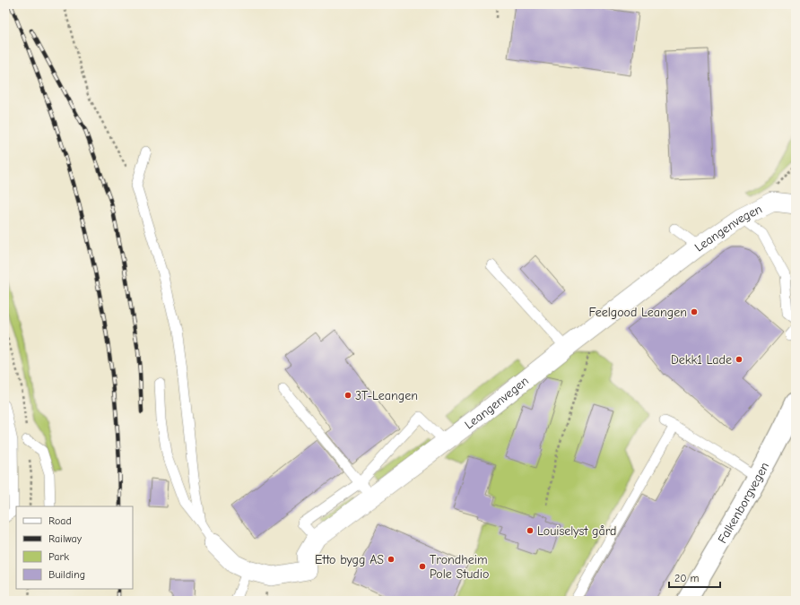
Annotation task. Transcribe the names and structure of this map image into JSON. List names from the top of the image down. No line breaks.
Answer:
{"streets":{"street":["Leangenvegen","Falkenborgvegen"]},"places":["Feelgood Leangen","Dekk1 Lade","3T-Leangen","Louiselyst gård","Etto bygg AS","Trondheim Pole Studio"],"legend":["Road","Railway","Park","Building"],"scale_bar":"20 m"}
